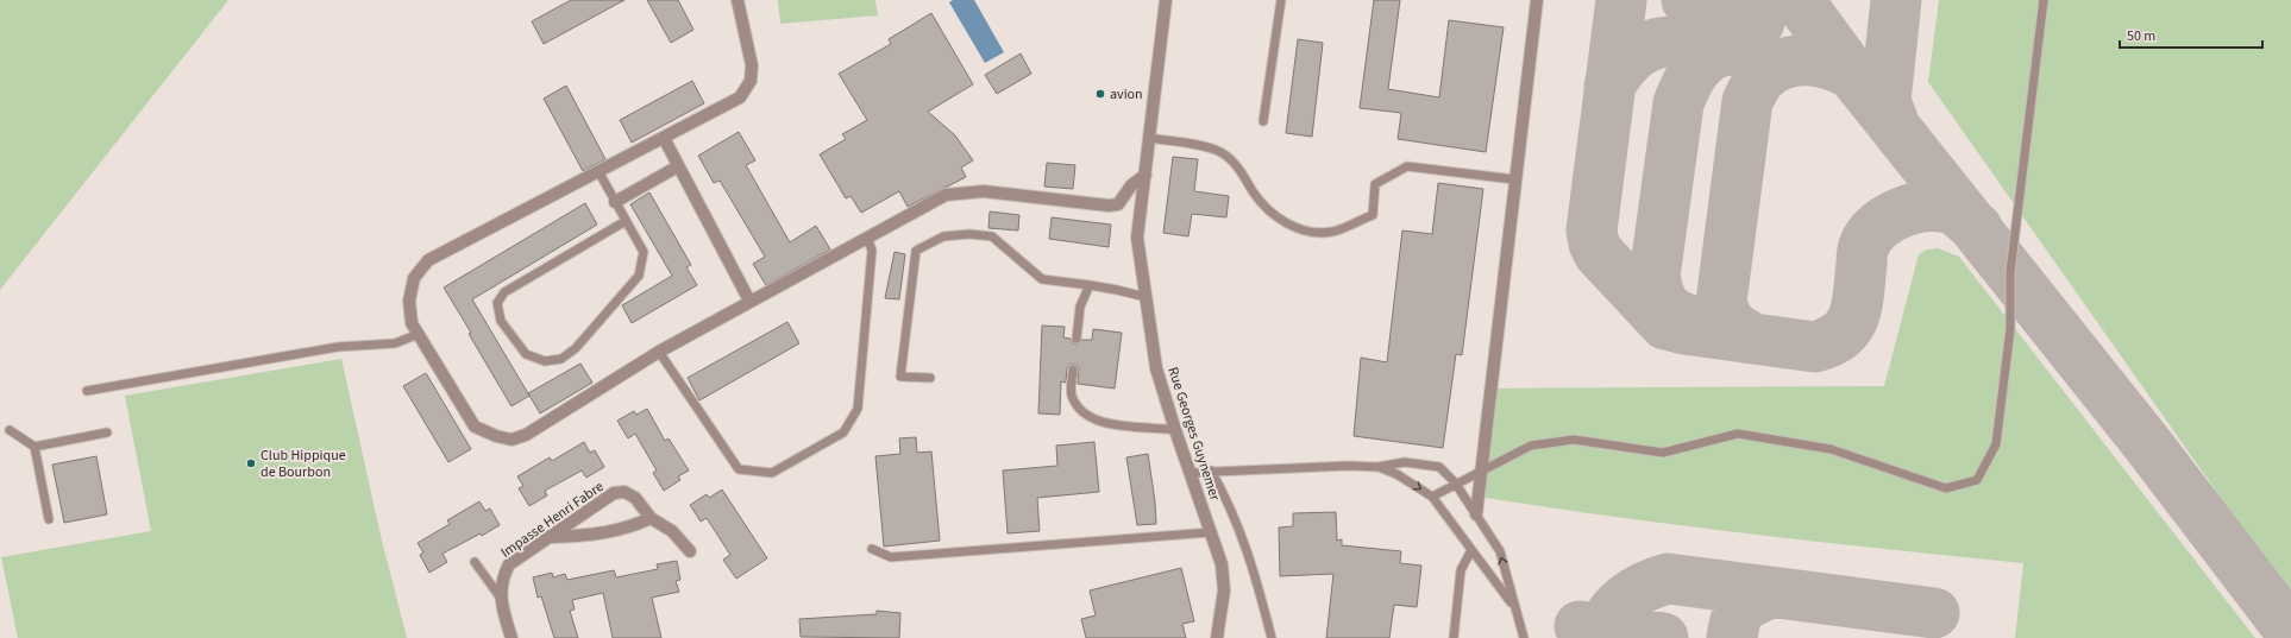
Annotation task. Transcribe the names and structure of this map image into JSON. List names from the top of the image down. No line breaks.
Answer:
{"streets":{"street":["Rue Georges Guynemer","Impasse Henri Fabre"]},"places":["avion","Club Hippique de Bourbon"],"scale_bar":"50 m"}
